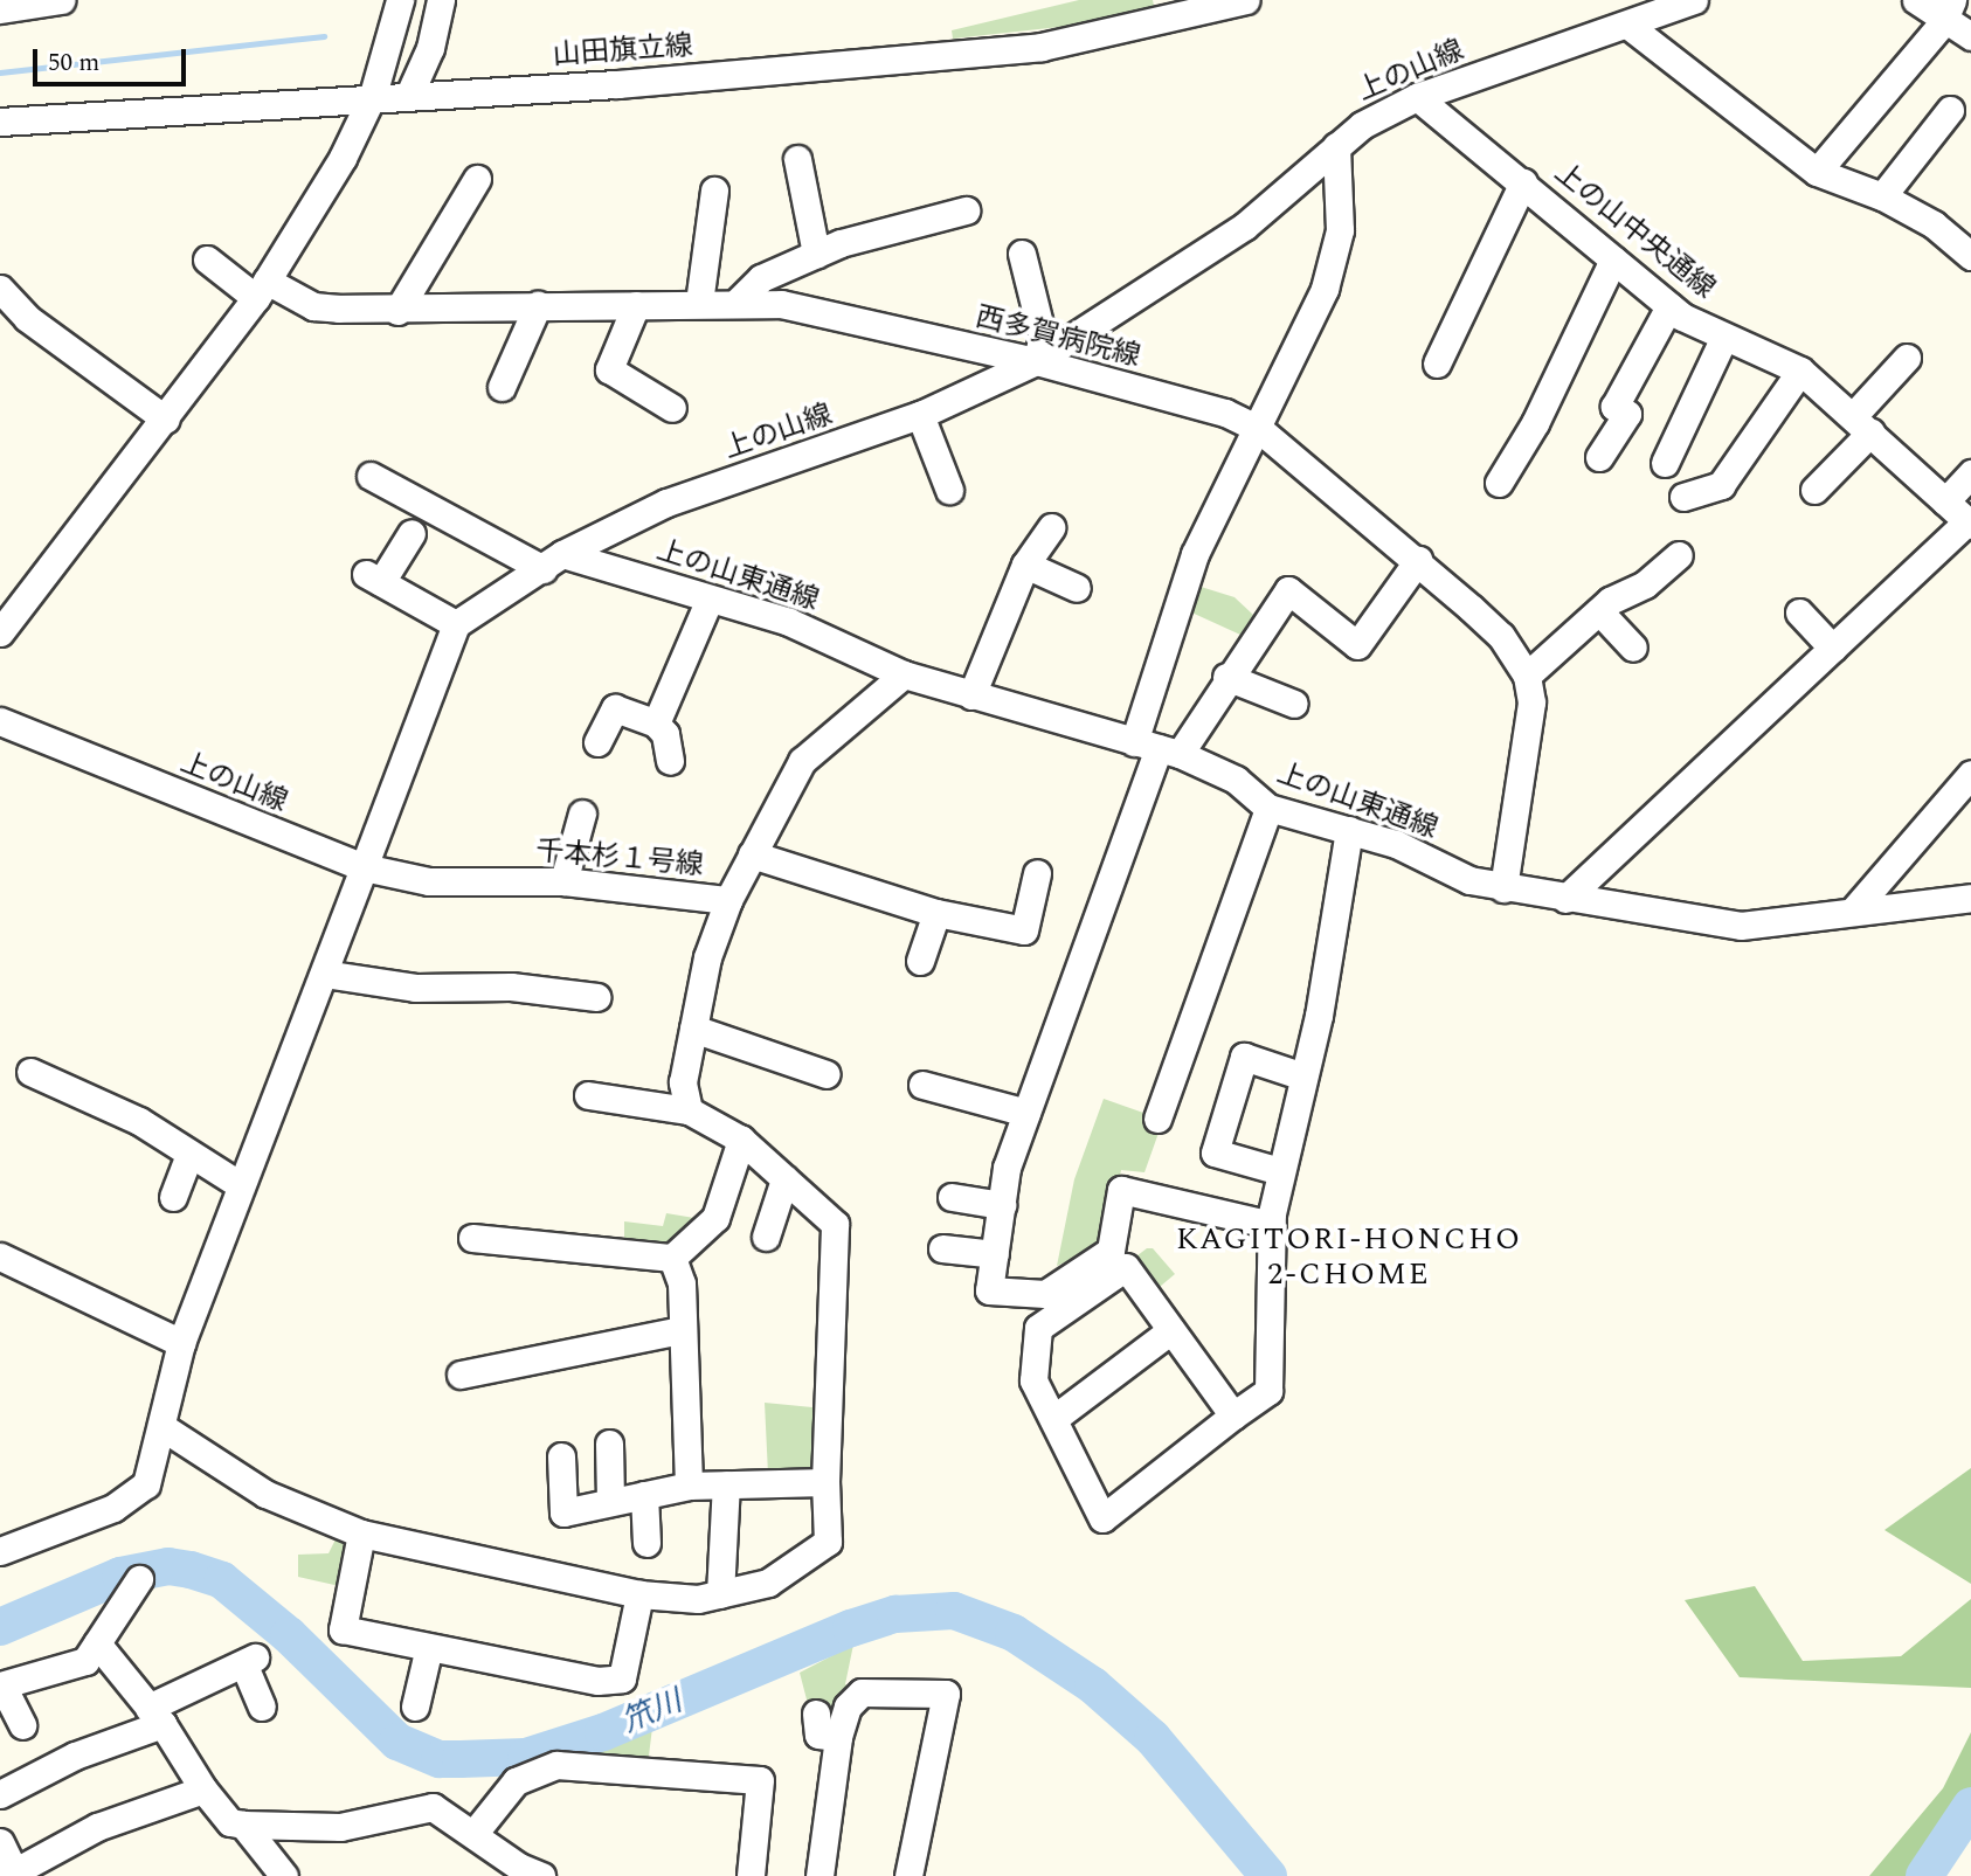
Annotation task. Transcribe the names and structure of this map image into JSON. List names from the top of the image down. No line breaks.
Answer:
{"streets":{"street":["山田旗立線","上の山線","上の山中央通線","西多賀病院線","上の山東通線","千本杉１号線"]},"crossings":[["上の山線","上の山中央通線"],["上の山線","西多賀病院線"],["上の山線","上の山東通線"],["上の山線","千本杉１号線"],["西多賀病院線","上の山東通線"],["上の山東通線","千本杉１号線"]],"districts":["KAGITORI-HONCHO 2-CHOME"],"water":["笊川"],"scale_bar":"50 m"}
